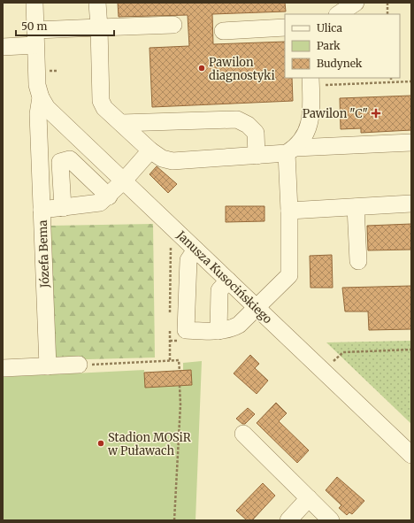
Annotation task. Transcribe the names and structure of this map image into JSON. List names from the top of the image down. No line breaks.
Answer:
{"streets":{"street":["Józefa Bema","Janusza Kusocińskiego"]},"crossings":[["Józefa Bema","Janusza Kusocińskiego"]],"places":{"other":["Pawilon diagnostyki","Stadion MOSiR w Puławach"],"health":["Pawilon \"C\""]},"legend":["Ulica","Park","Budynek"],"scale_bar":"50 m"}
